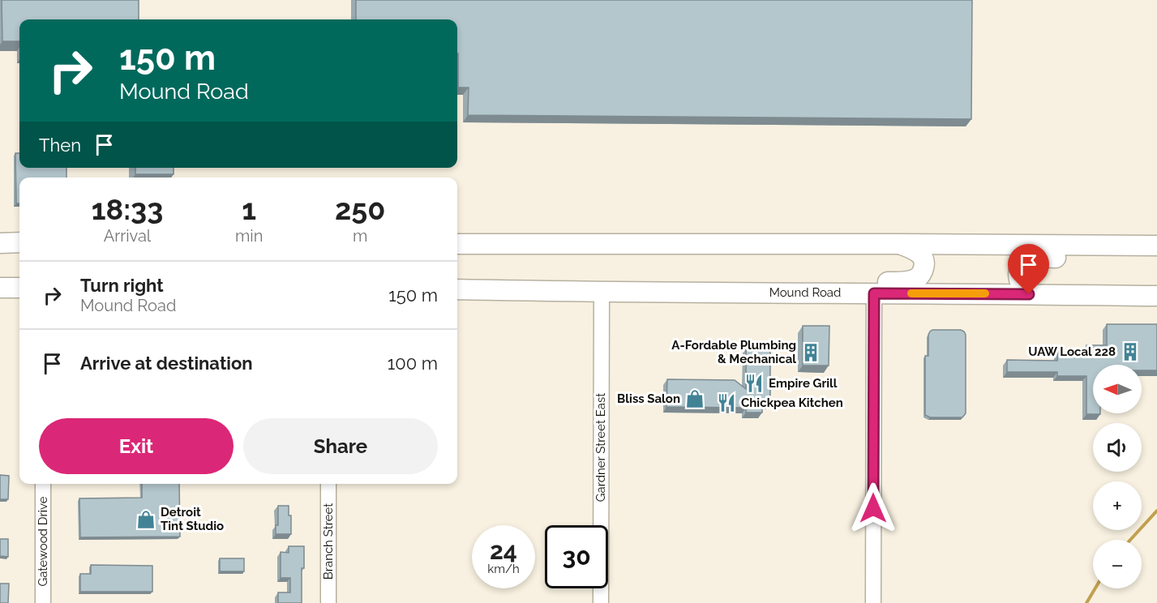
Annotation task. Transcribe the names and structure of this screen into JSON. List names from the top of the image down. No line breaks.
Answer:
{"streets":{"main road":["Mound Road"],"street":["Gardner Street East","Gatewood Drive","Branch Street"]},"crossings":[["Mound Road","Gardner Street East"]],"places":{"building":["UAW Local 228","A-Fordable Plumbing & Mechanical"],"restaurant":["Empire Grill","Chickpea Kitchen"],"shop":["Bliss Salon","Detroit Tint Studio"]},"north":"left","page":{"turn":["150 m","Mound Road"],"then":"Then","eta":["18:33","Arrival","1","min","250","m"],"list":[{"name":"Turn right","note":"Mound Road","value":"150 m"},{"name":"Arrive at destination","value":"100 m"}],"map_buttons":["+","−"],"buttons":["Exit","Share"],"speed":"24 km/h","limit":"30"}}
